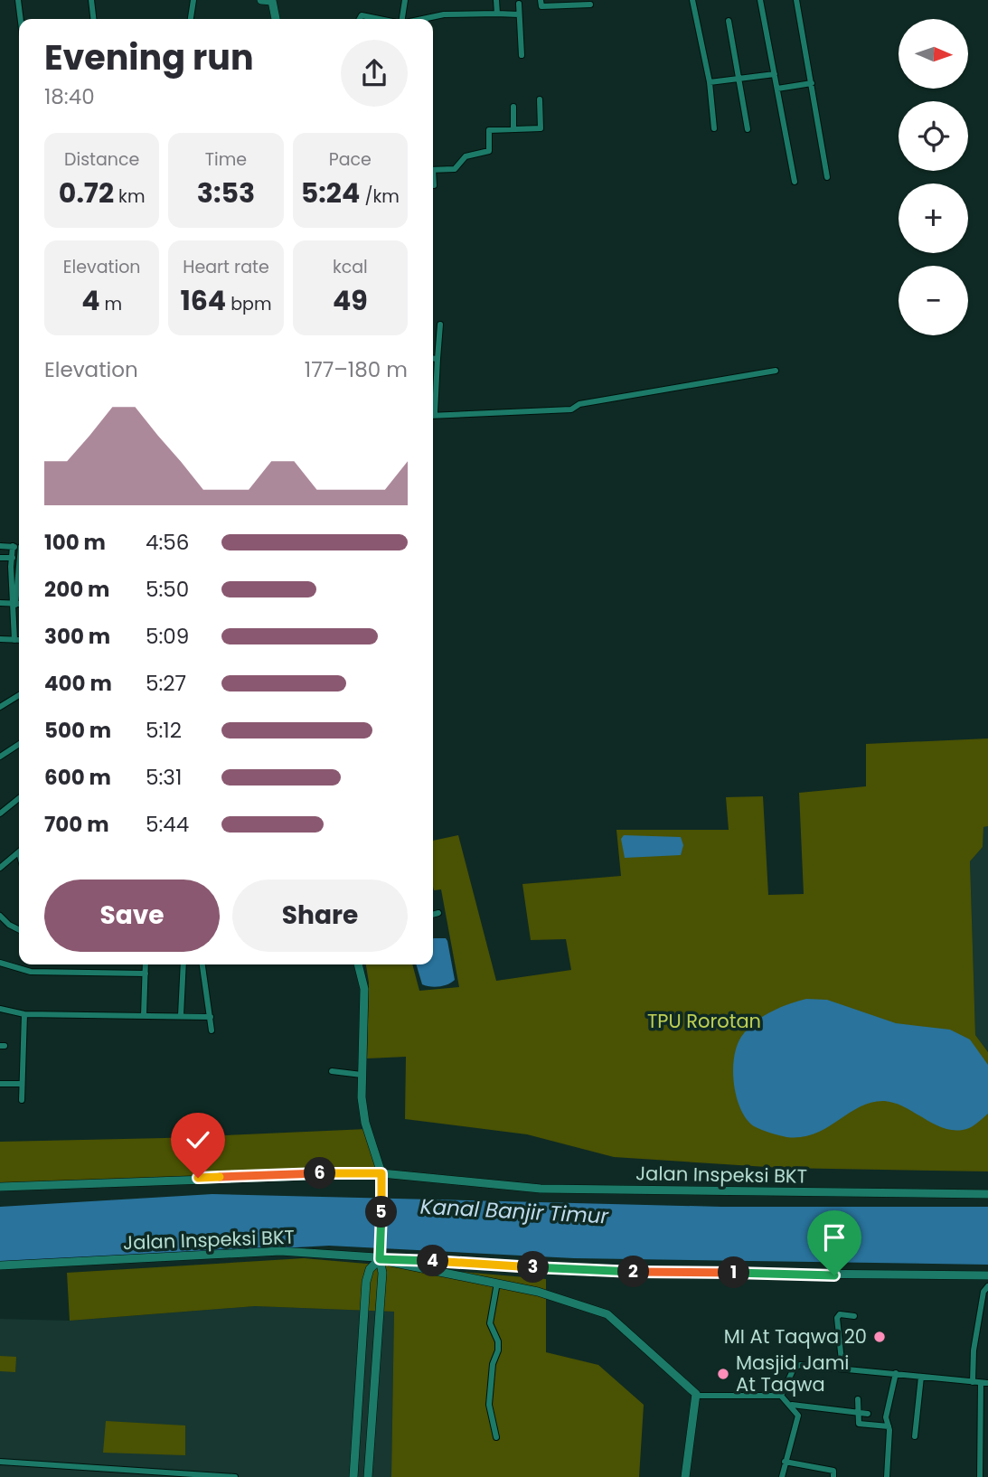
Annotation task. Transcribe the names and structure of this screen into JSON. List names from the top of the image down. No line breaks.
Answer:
{"streets":{"street":["Jalan Inspeksi BKT"]},"water":["Kanal Banjir Timur"],"parks":["TPU Rorotan"],"places":["MI At Taqwa 20","Masjid Jami At Taqwa"],"north":"right","page":{"map_buttons":["+","−"],"heading":["Evening run","18:40"],"stats":[["Distance","0.72 km"],["Time","3:53"],["Pace","5:24 /km"],["Elevation","4 m"],["Heart rate","164 bpm"],["kcal","49"]],"chart":["Elevation","177–180 m"],"list":[{"name":"100 m","note":"4:56"},{"name":"200 m","note":"5:50"},{"name":"300 m","note":"5:09"},{"name":"400 m","note":"5:27"},{"name":"500 m","note":"5:12"},{"name":"600 m","note":"5:31"},{"name":"700 m","note":"5:44"}],"buttons":["Save","Share"],"pins":["6","5","4","3","2","1"]}}
